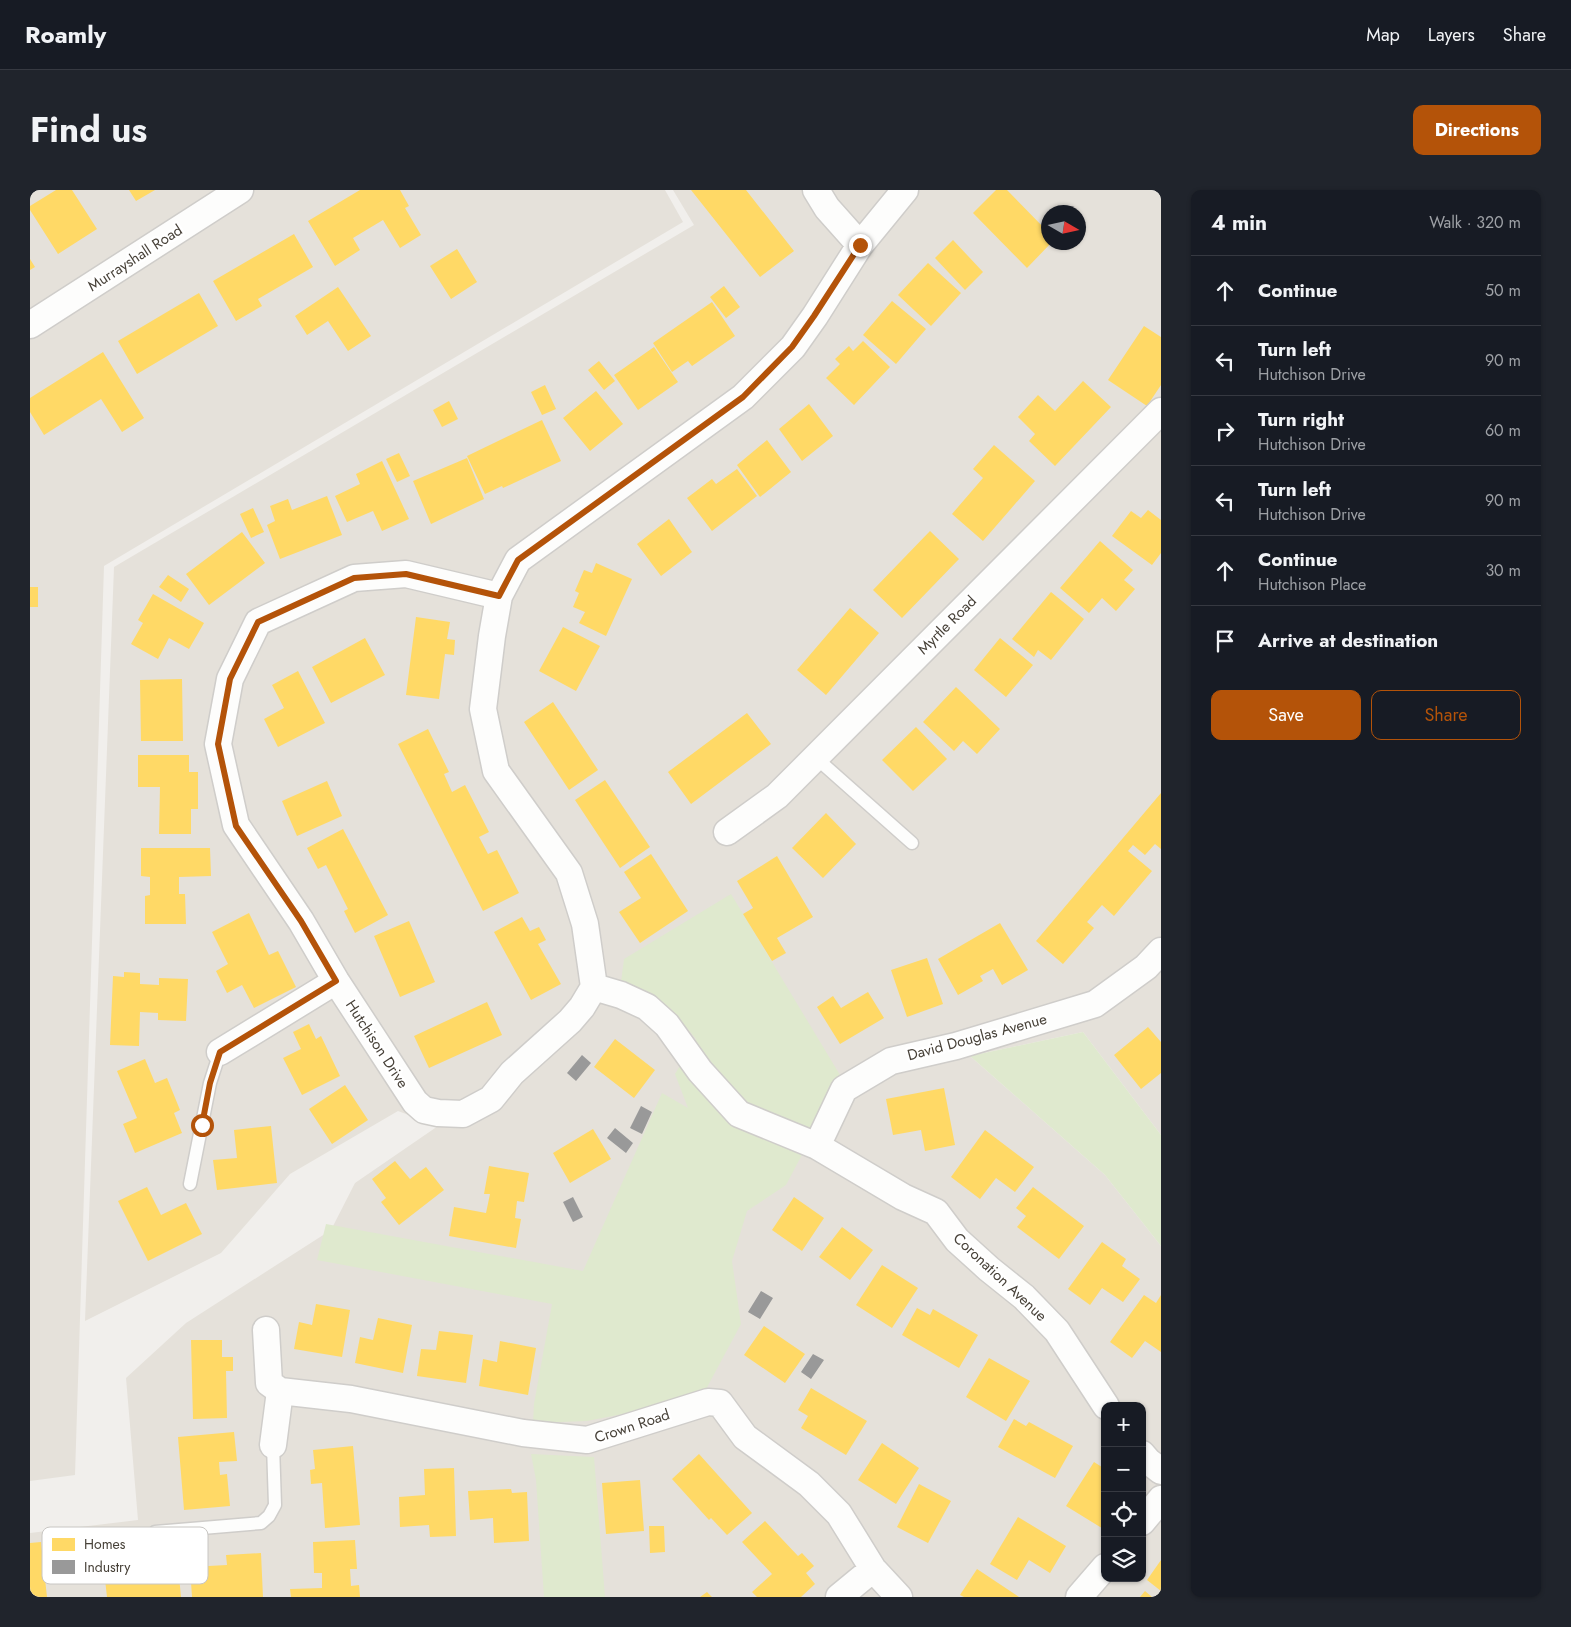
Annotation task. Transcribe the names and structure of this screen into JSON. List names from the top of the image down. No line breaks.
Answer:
{"streets":{"street":["Murrayshall Road","Myrtle Road","David Douglas Avenue","Hutchison Drive","Coronation Avenue","Crown Road"]},"crossings":[["David Douglas Avenue","Coronation Avenue"]],"legend":["Homes","Industry"],"north":"right","page":{"header":"Roamly","nav":["Map","Layers","Share"],"title":"Find us","buttons":["Directions",["Save","Share"]],"heading":["4 min","Walk · 320 m"],"list":[["Continue","50 m"],["Turn left","Hutchison Drive","90 m"],["Turn right","Hutchison Drive","60 m"],["Turn left","Hutchison Drive","90 m"],["Continue","Hutchison Place","30 m"],"Arrive at destination"],"map_buttons":["+","−"]}}
